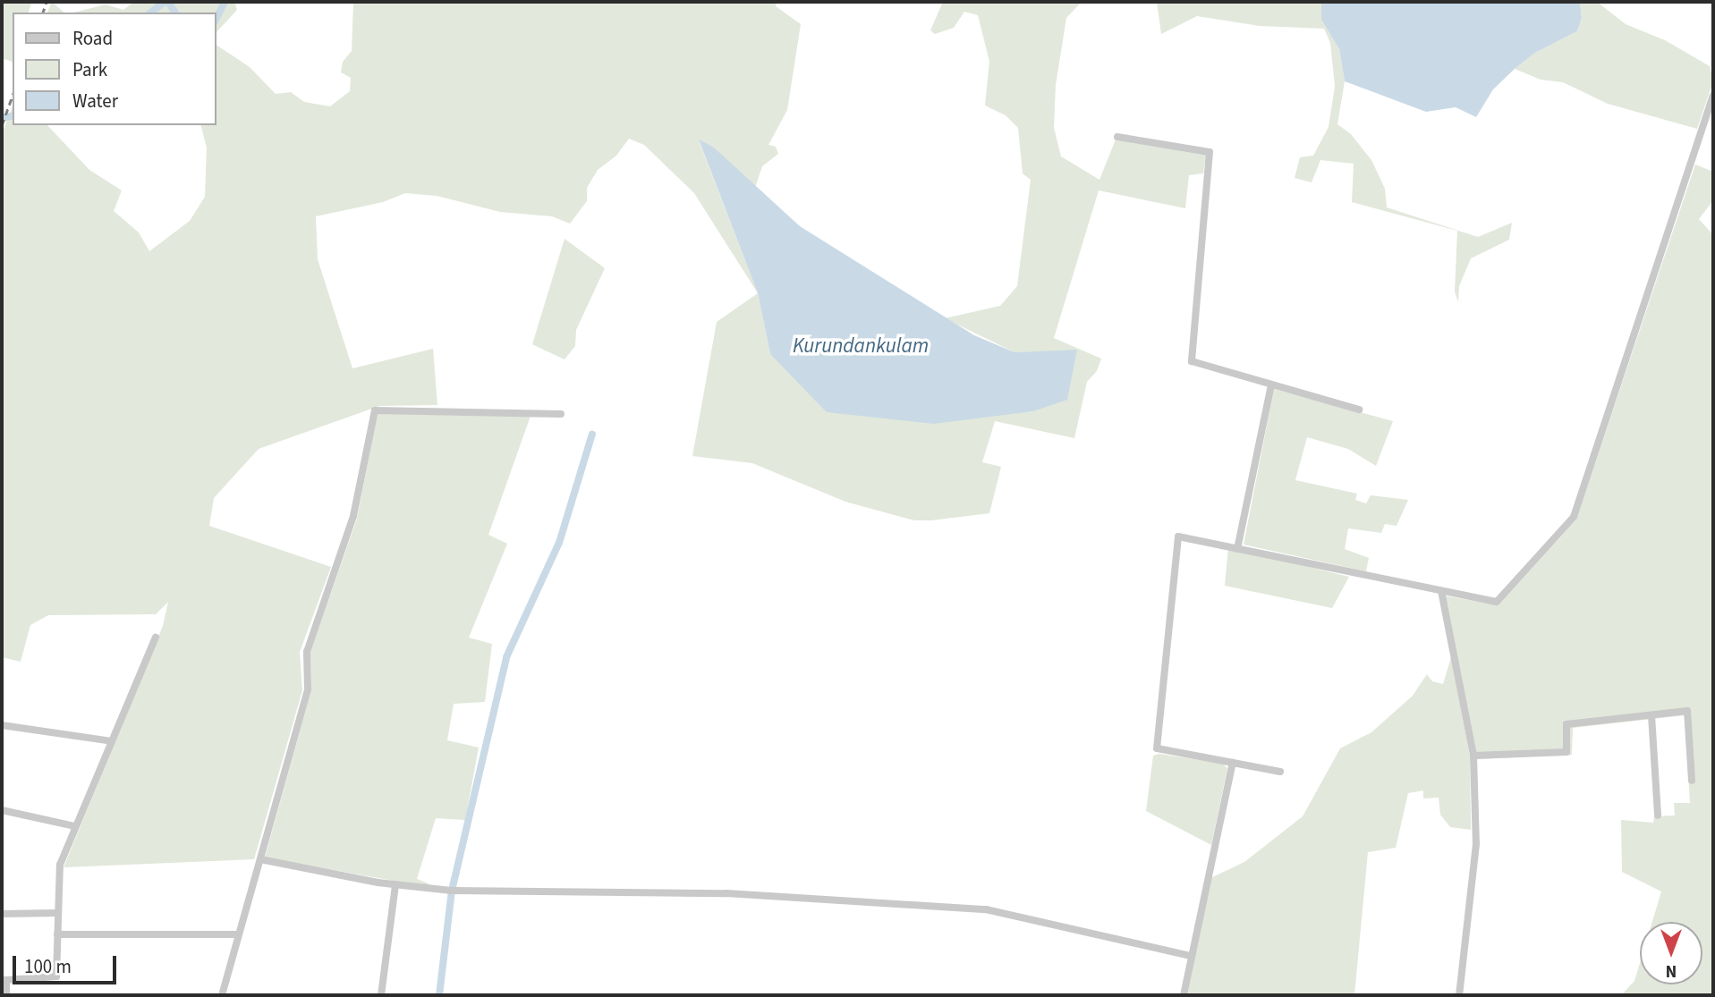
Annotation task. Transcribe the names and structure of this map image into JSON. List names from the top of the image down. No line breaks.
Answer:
{"water":["Kurundankulam"],"legend":["Road","Park","Water"],"scale_bar":"100 m","north":"bottom"}
